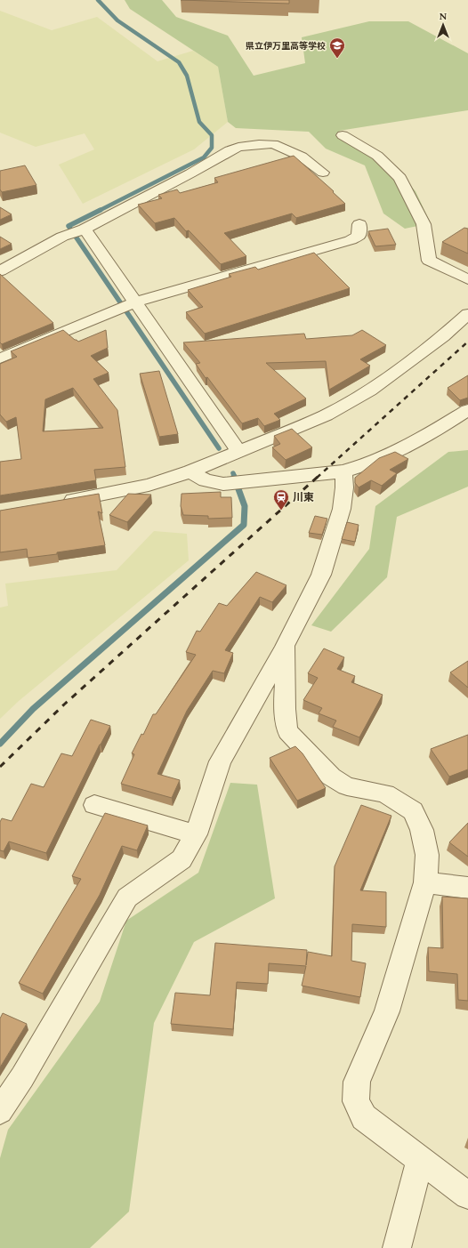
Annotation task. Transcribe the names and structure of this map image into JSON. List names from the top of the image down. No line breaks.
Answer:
{"places":{"school or university":["県立伊万里高等学校"],"station":["川東"]},"north":"top"}
